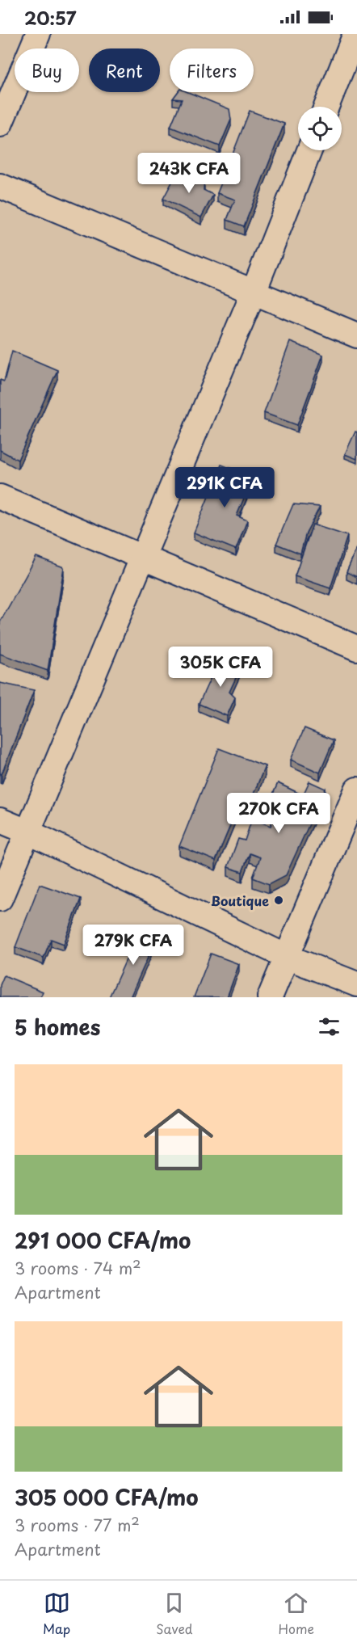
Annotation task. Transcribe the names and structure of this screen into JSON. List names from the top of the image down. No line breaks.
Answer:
{"places":["Boutique"],"page":{"status":"20:57","chip":["Buy","Rent","Filters"],"price":["243K CFA","291K CFA","305K CFA","270K CFA","279K CFA"],"heading":"5 homes","list":[{"name":"291 000 CFA/mo","note":"3 rooms · 74 m² · Apartment"},{"name":"305 000 CFA/mo","note":"3 rooms · 77 m² · Apartment"}],"tabs":["Map","Saved","Home"]}}
